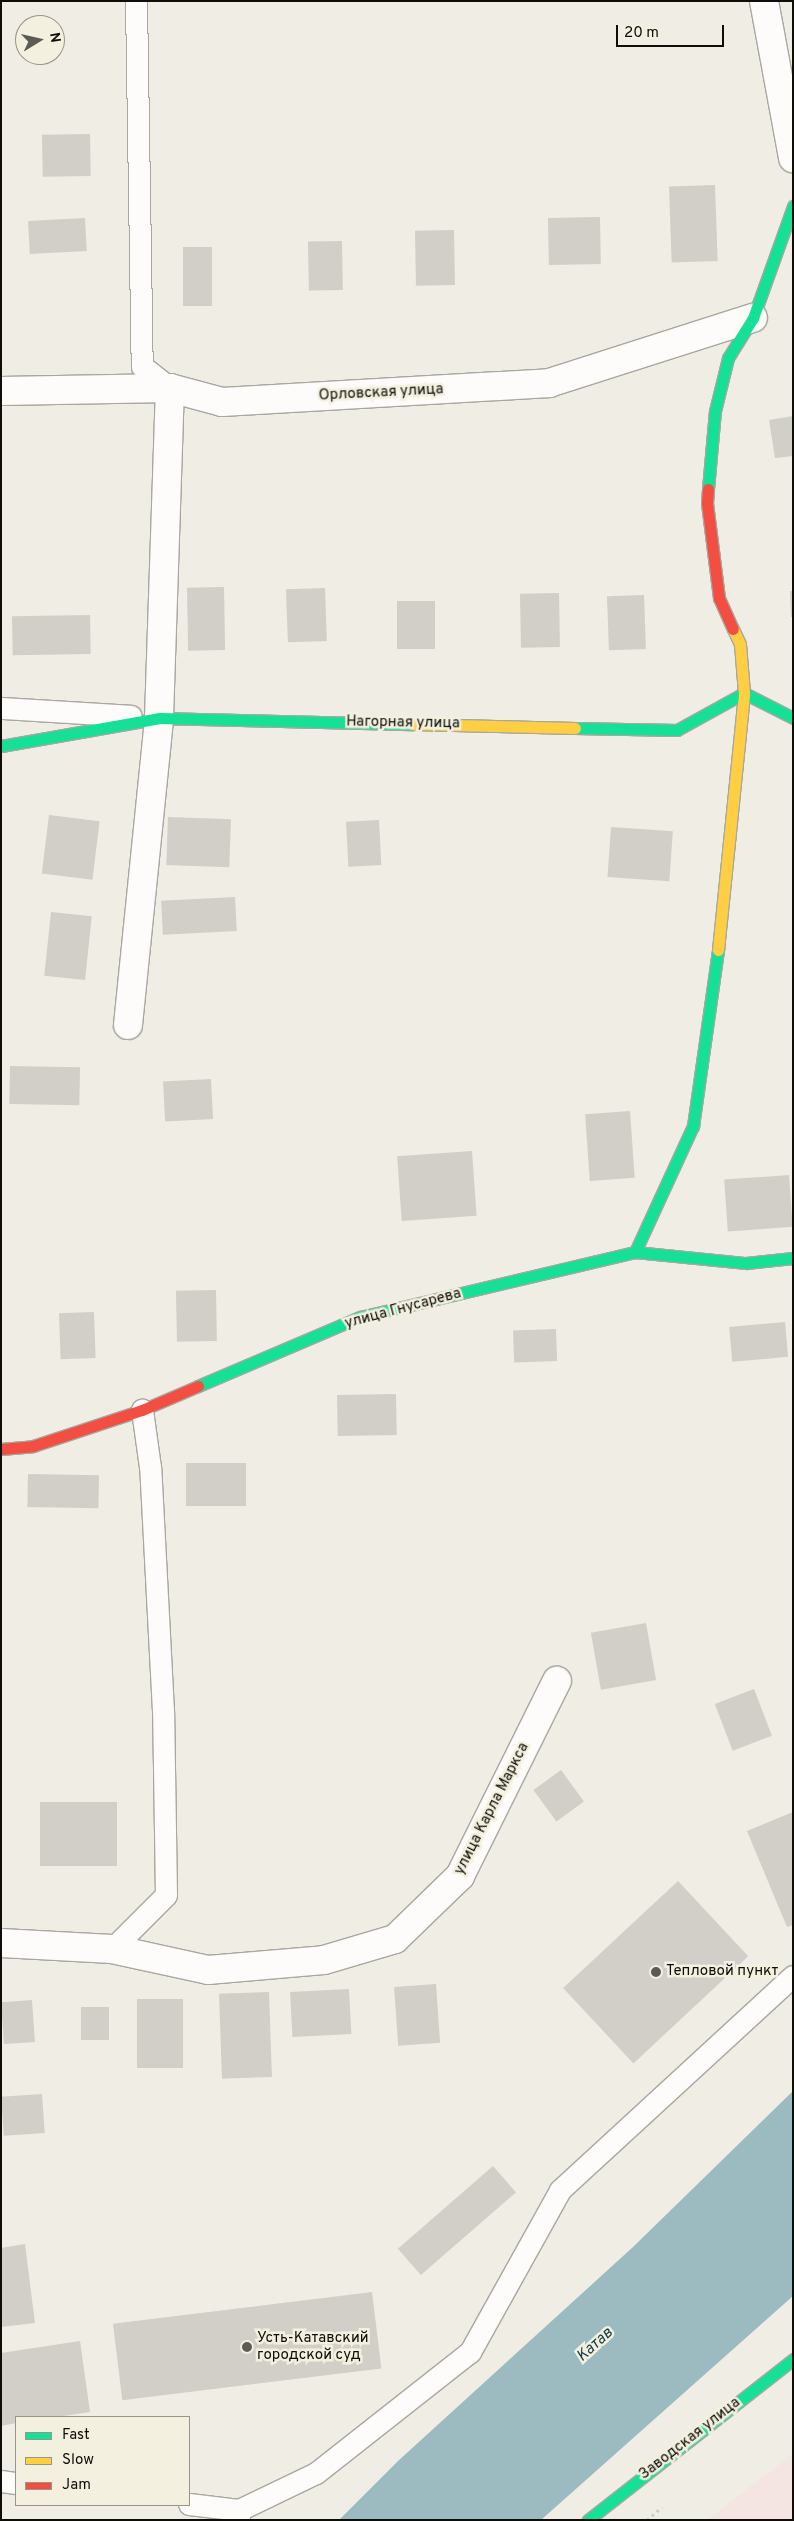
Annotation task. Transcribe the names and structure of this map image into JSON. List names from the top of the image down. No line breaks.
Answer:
{"streets":{"street":["Орловская улица","Нагорная улица","улица Гнусарева","улица Карла Маркса","Заводская улица"]},"water":["Катав"],"places":["Тепловой пункт","Усть-Катавский городской суд"],"legend":["Fast","Slow","Jam"],"scale_bar":"20 m","north":"right"}
